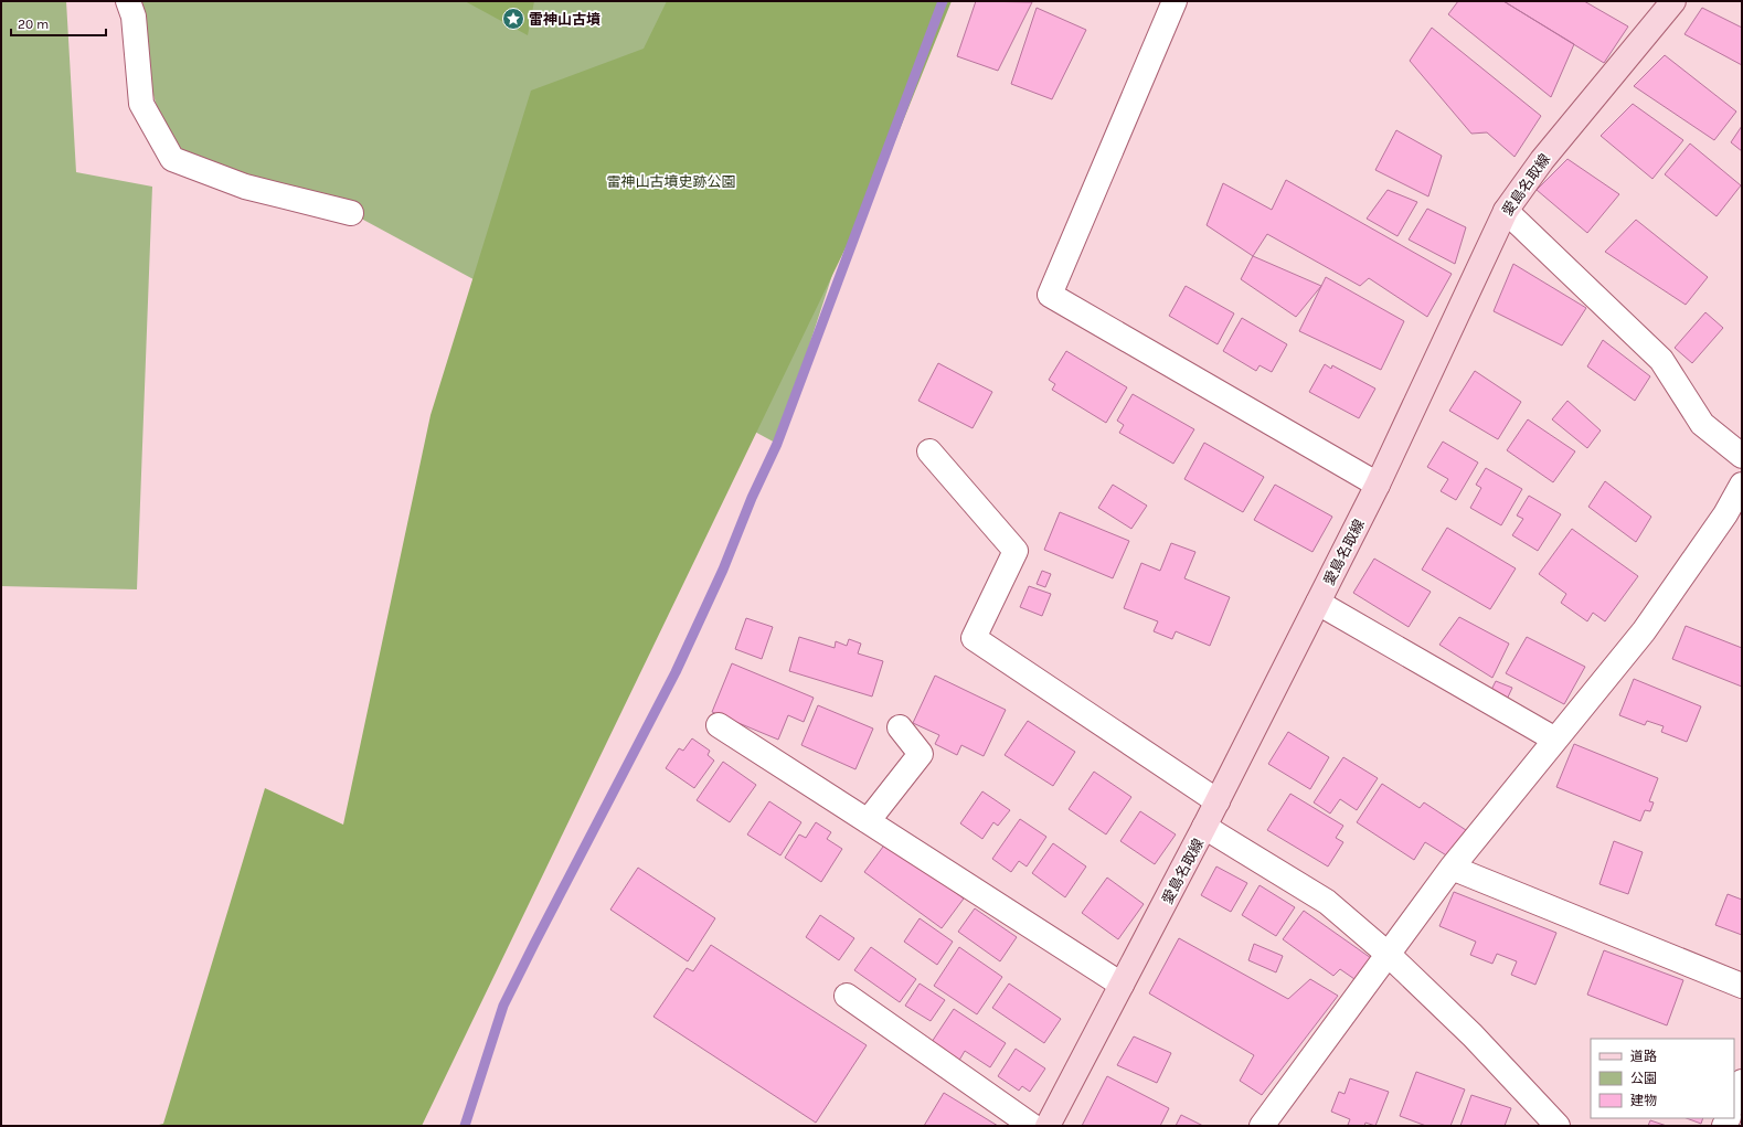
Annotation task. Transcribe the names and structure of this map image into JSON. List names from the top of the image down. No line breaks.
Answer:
{"streets":{"main road":["愛島名取線"]},"parks":["雷神山古墳史跡公園"],"places":{"place":["雷神山古墳"]},"legend":["道路","公園","建物"],"scale_bar":"20 m"}
